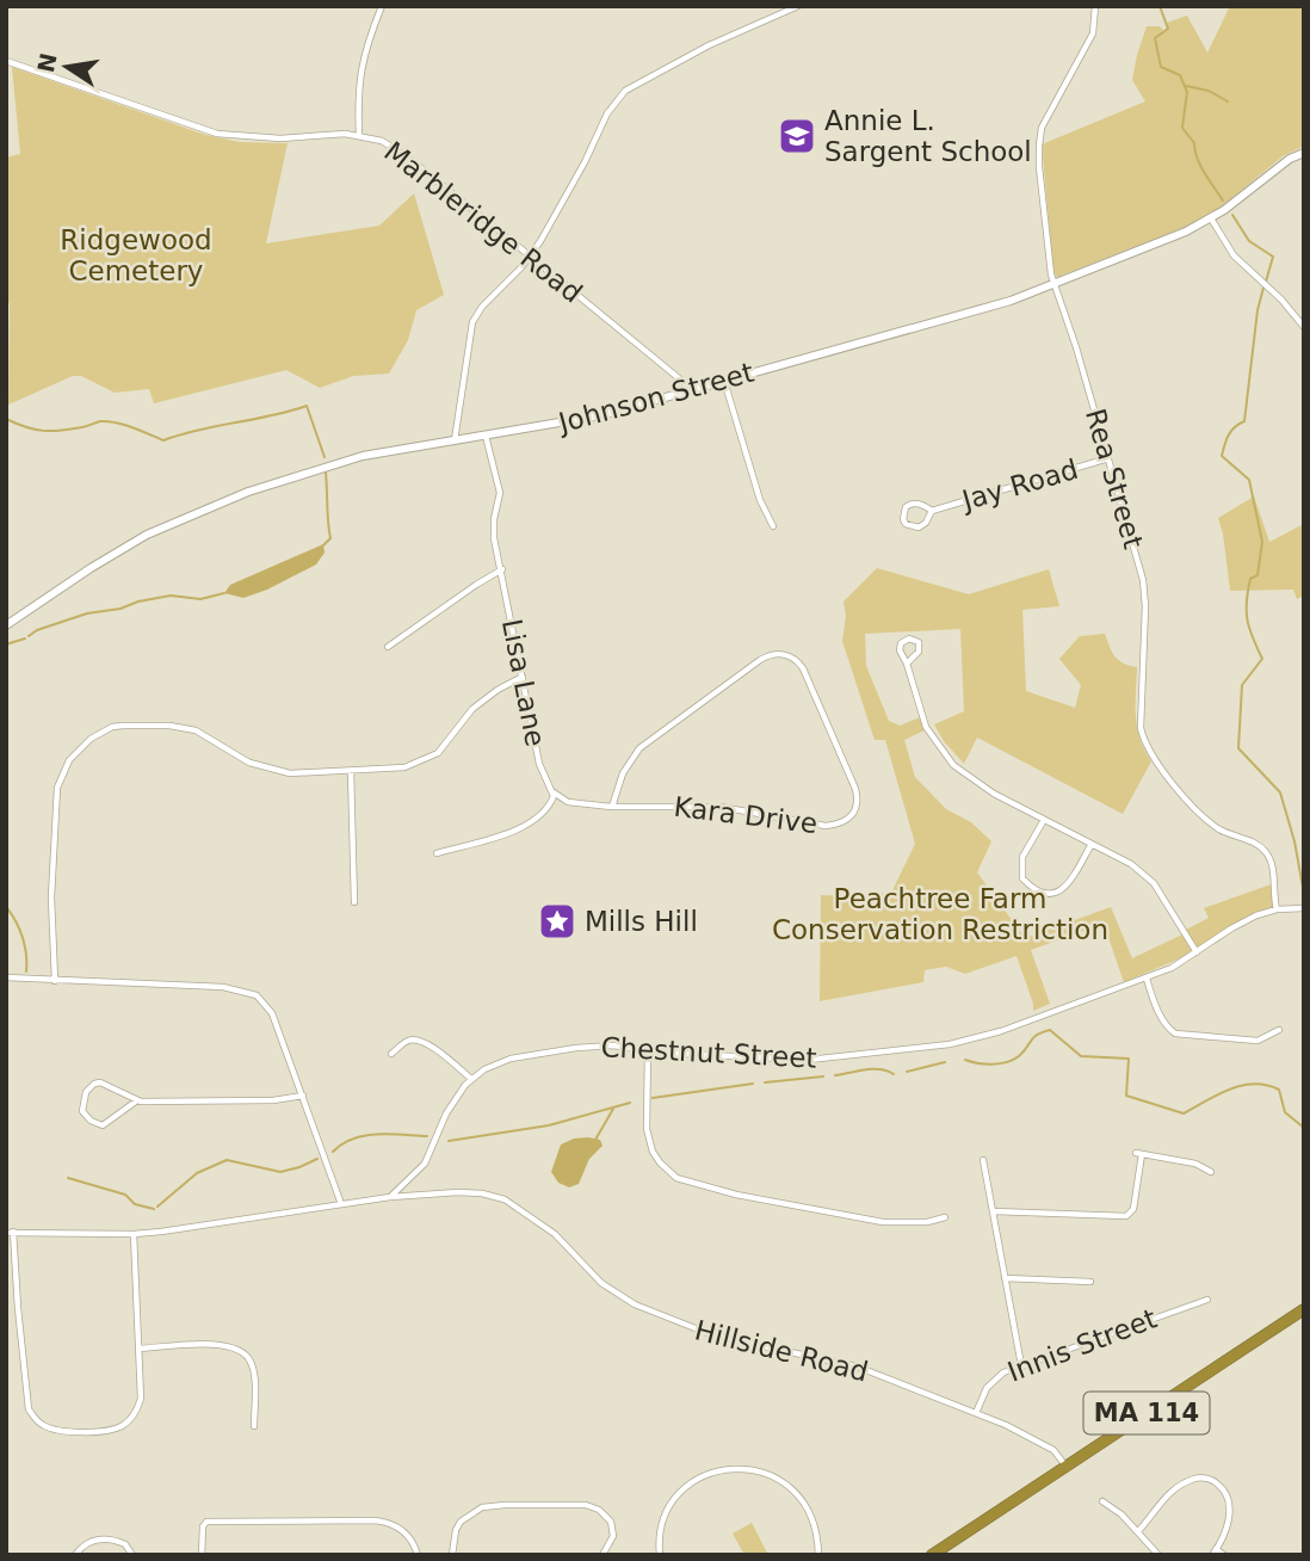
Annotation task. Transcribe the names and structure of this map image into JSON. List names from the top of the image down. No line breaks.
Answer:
{"streets":{"highway":["MA 114"],"street":["Marbleridge Road","Johnson Street","Rea Street","Jay Road","Lisa Lane","Kara Drive","Chestnut Street","Innis Street","Hillside Road"]},"crossings":[["Marbleridge Road","Johnson Street"],["Johnson Street","Rea Street"],["Johnson Street","Lisa Lane"],["Rea Street","Jay Road"],["Rea Street","Chestnut Street"],["Lisa Lane","Kara Drive"],["Chestnut Street","Hillside Road"],["Innis Street","Hillside Road"],["Hillside Road","MA 114"]],"parks":["Ridgewood Cemetery","Peachtree Farm Conservation Restriction"],"places":{"school or university":["Annie L. Sargent School"],"place":["Mills Hill"]},"north":"left"}
